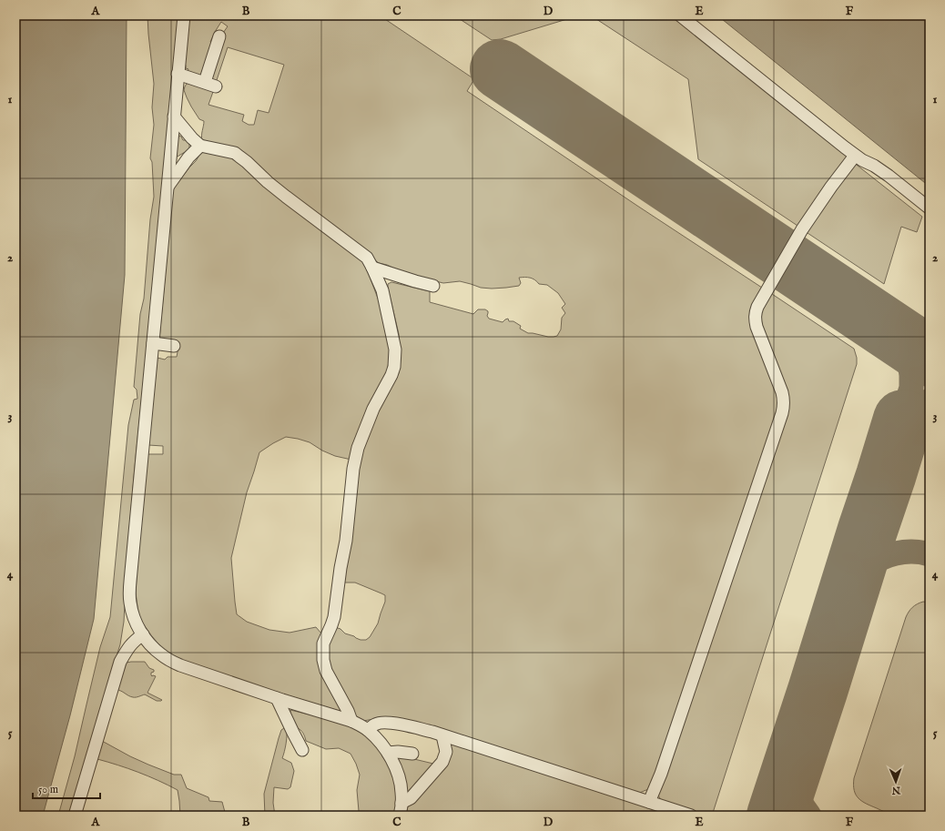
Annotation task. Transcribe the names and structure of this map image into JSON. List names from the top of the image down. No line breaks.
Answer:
{"scale_bar":"50 m","north":"bottom","grid":{"columns":["A","B","C","D","E","F"],"rows":["1","2","3","4","5"]}}
